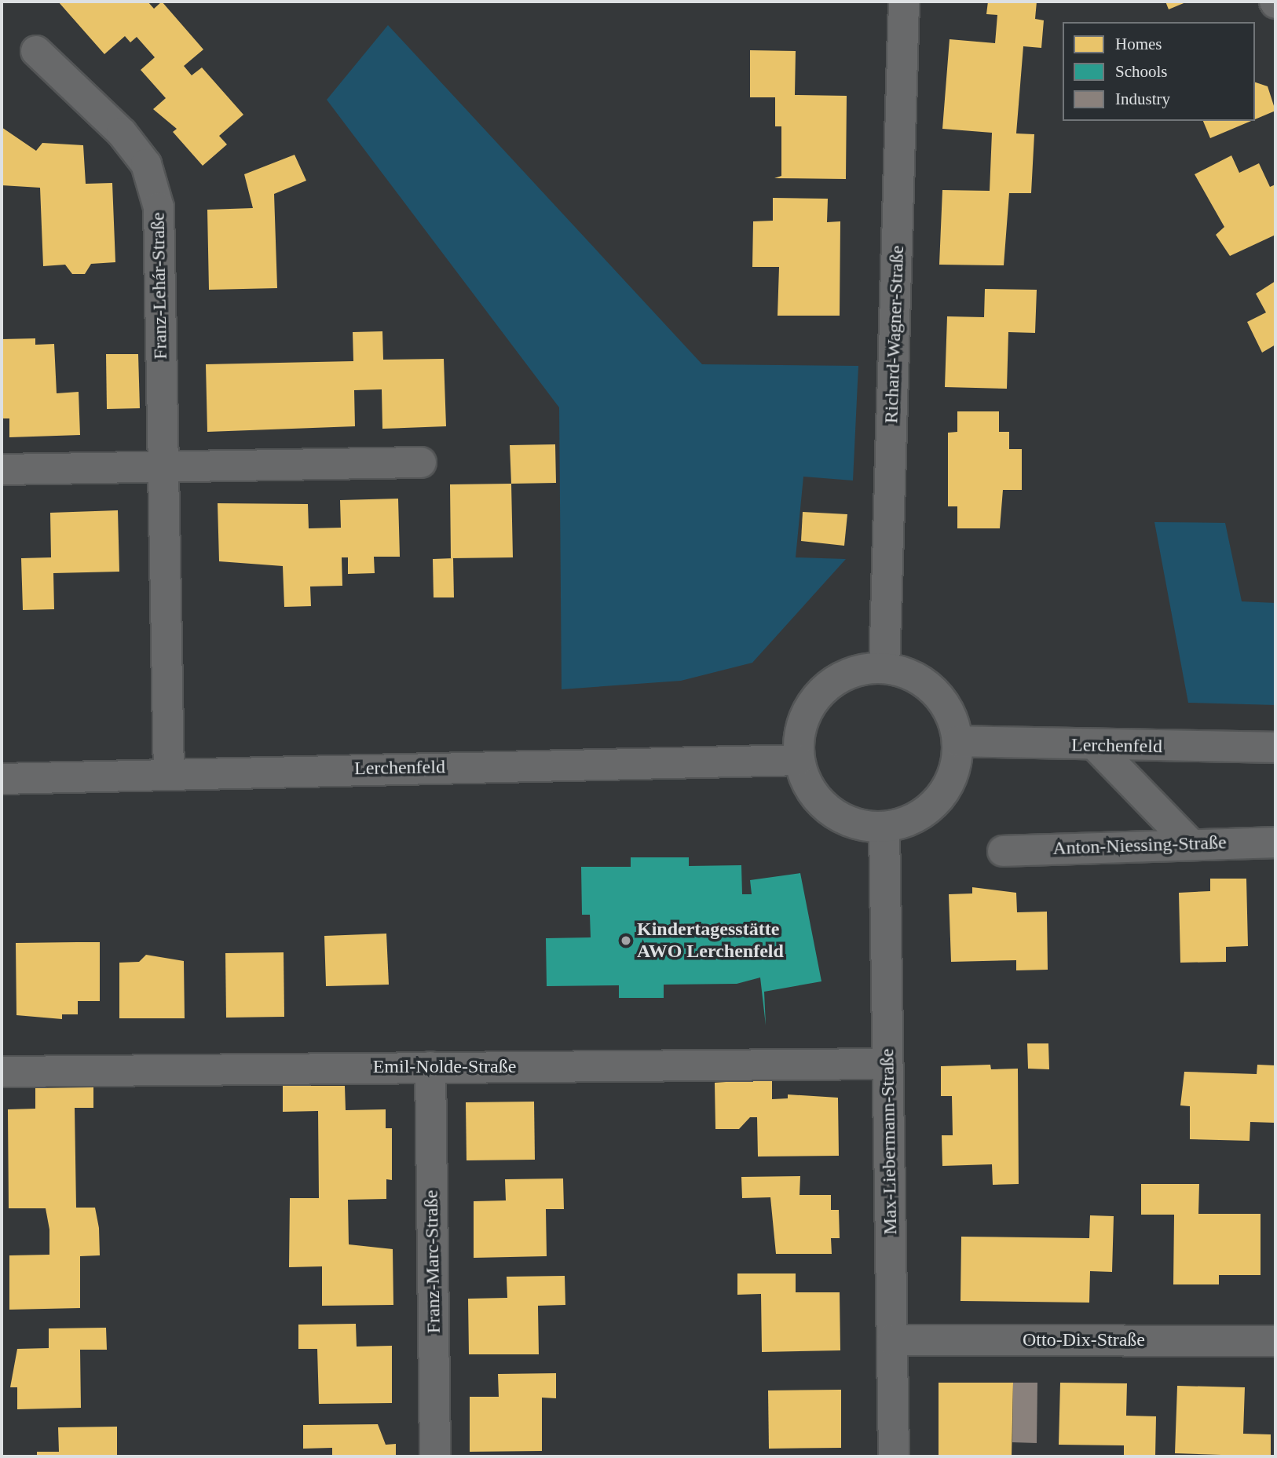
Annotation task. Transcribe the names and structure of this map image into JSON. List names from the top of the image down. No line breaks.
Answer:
{"streets":{"street":["Franz-Lehár-Straße","Richard-Wagner-Straße","Lerchenfeld","Anton-Niessing-Straße","Emil-Nolde-Straße","Max-Liebermann-Straße","Franz-Marc-Straße","Otto-Dix-Straße"]},"crossings":[["Franz-Lehár-Straße","Lerchenfeld"],["Richard-Wagner-Straße","Lerchenfeld"],["Richard-Wagner-Straße","Max-Liebermann-Straße"],["Lerchenfeld","Max-Liebermann-Straße"],["Emil-Nolde-Straße","Max-Liebermann-Straße"],["Emil-Nolde-Straße","Franz-Marc-Straße"],["Max-Liebermann-Straße","Otto-Dix-Straße"]],"places":["Kindertagesstätte AWO Lerchenfeld"],"legend":["Homes","Schools","Industry"]}
